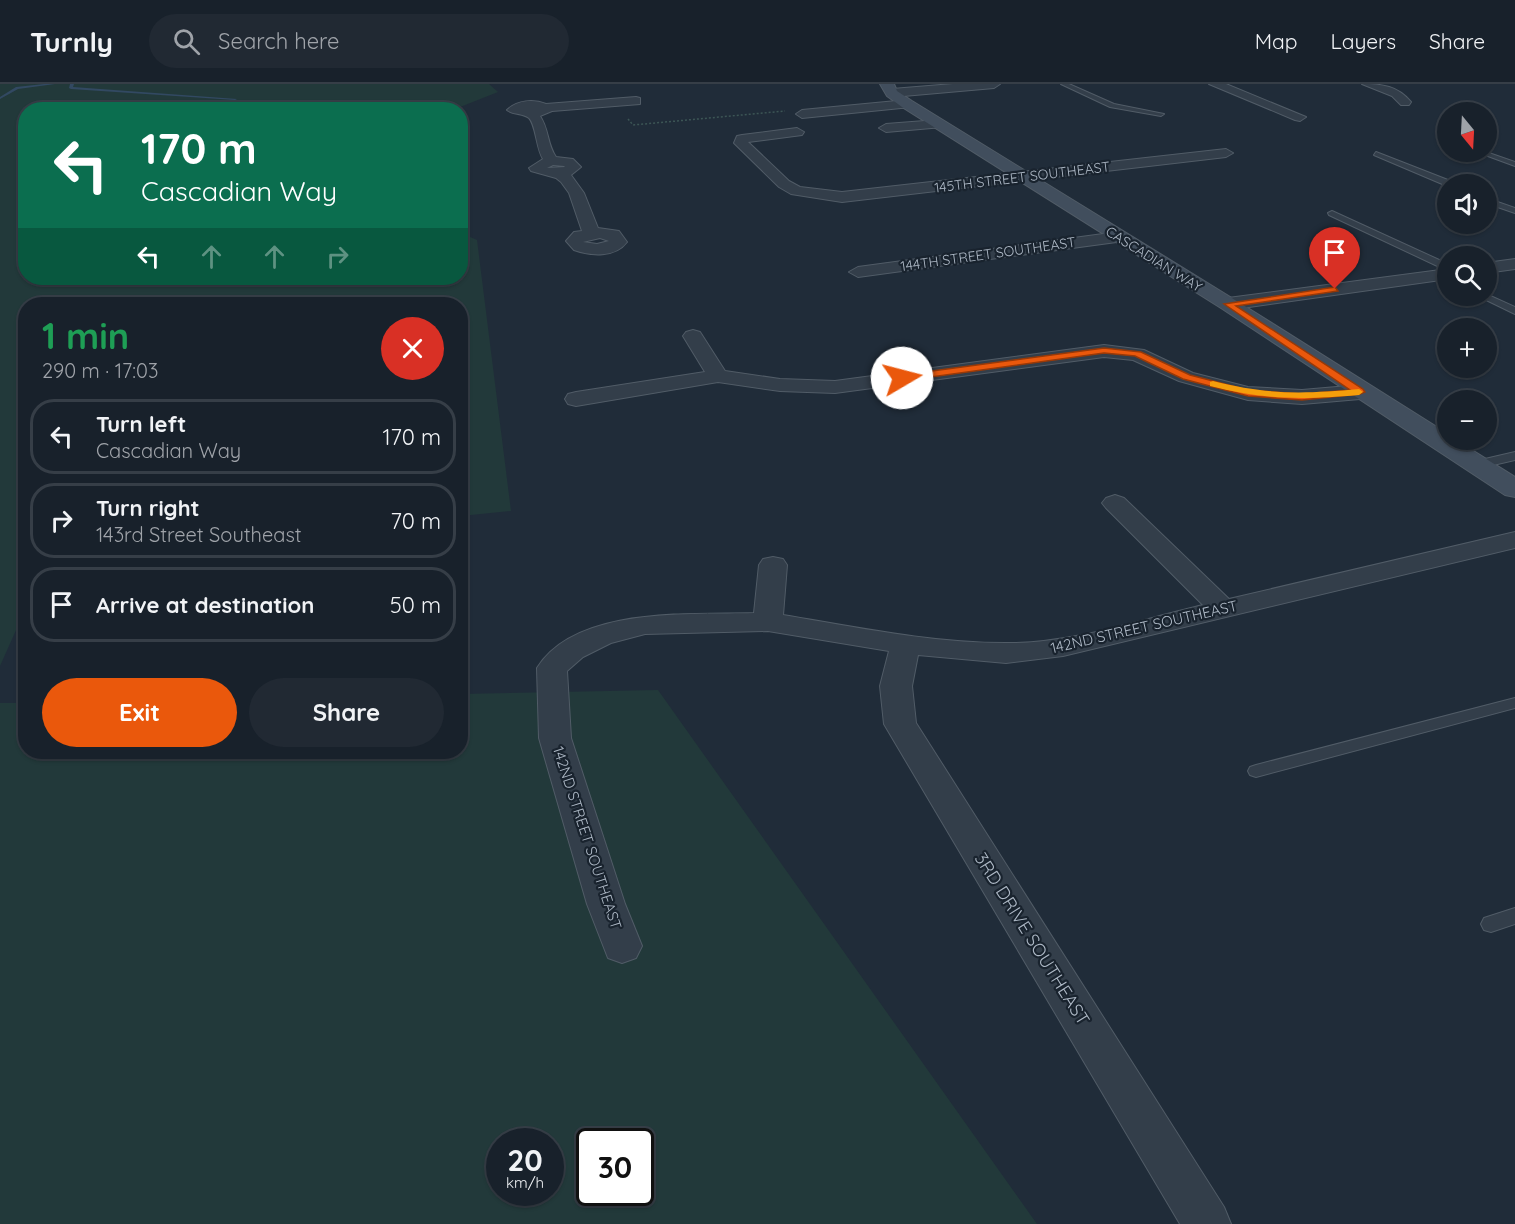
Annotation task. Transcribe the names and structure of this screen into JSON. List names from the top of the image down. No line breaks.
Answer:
{"streets":{"street":["145TH STREET SOUTHEAST","144TH STREET SOUTHEAST","CASCADIAN WAY","142ND STREET SOUTHEAST","3RD DRIVE SOUTHEAST"]},"crossings":[["145TH STREET SOUTHEAST","CASCADIAN WAY"],["144TH STREET SOUTHEAST","CASCADIAN WAY"],["142ND STREET SOUTHEAST","3RD DRIVE SOUTHEAST"]],"north":"bottom","page":{"header":"Turnly","search":"Search here","nav":["Map","Layers","Share"],"map_buttons":["+","−"],"turn":["170 m","Cascadian Way"],"heading":["1 min","290 m · 17:03"],"list":[{"name":"Turn left","note":"Cascadian Way","value":"170 m"},{"name":"Turn right","note":"143rd Street Southeast","value":"70 m"},{"name":"Arrive at destination","value":"50 m"}],"buttons":["Exit","Share"],"speed":"20 km/h","limit":"30"}}
